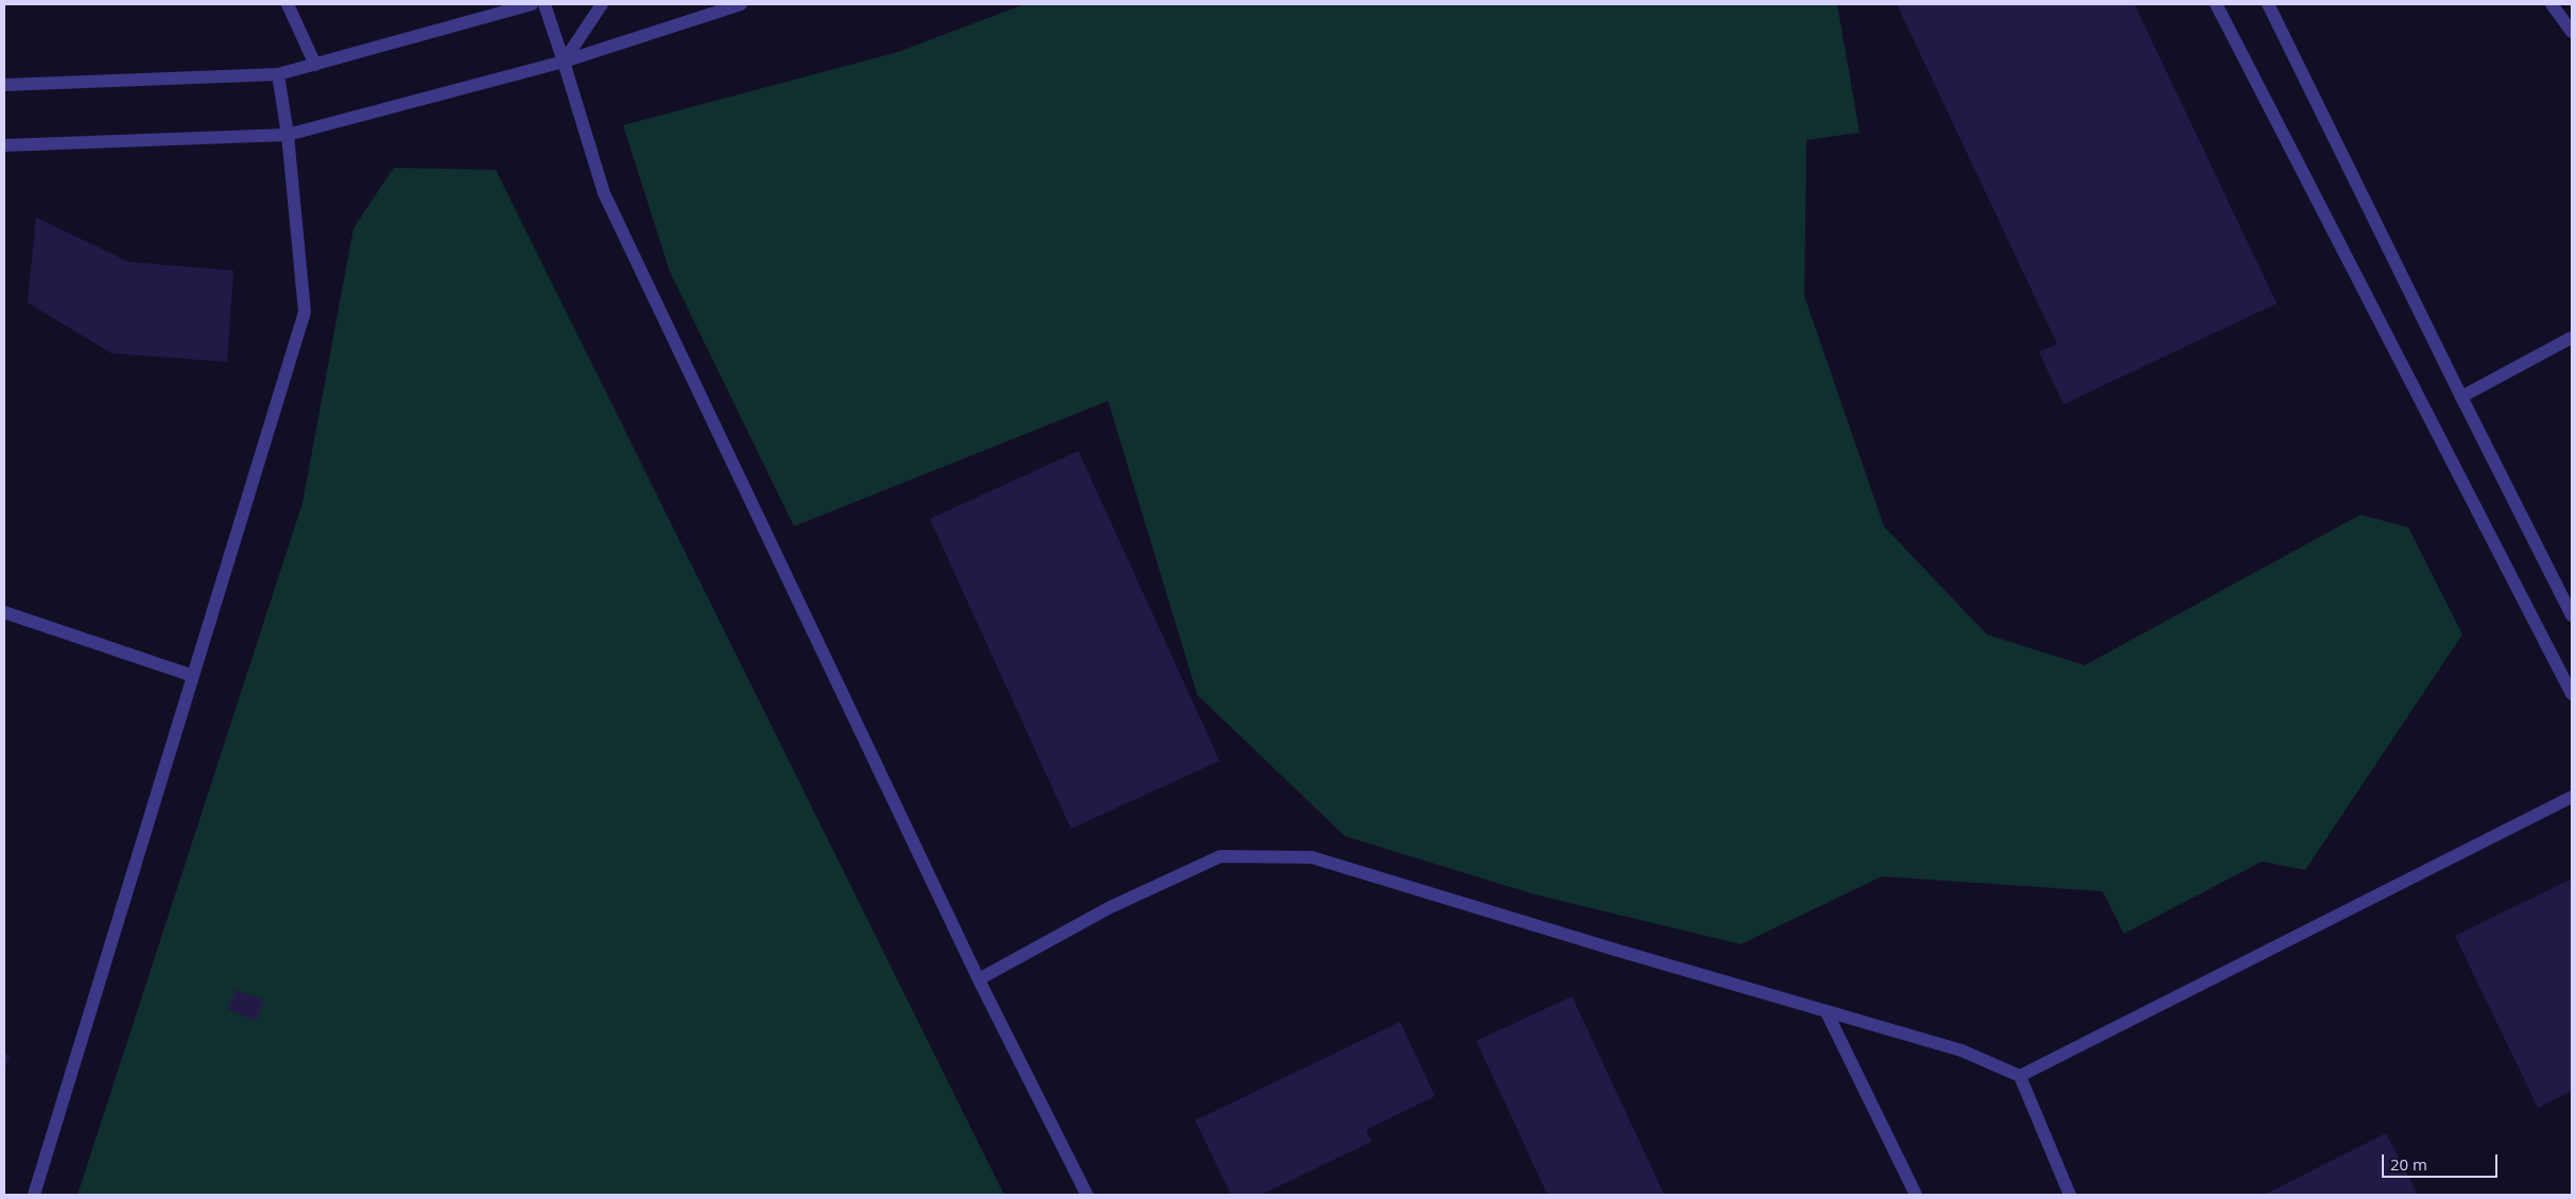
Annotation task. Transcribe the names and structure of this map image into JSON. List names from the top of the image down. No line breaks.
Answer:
{"scale_bar":"20 m"}
